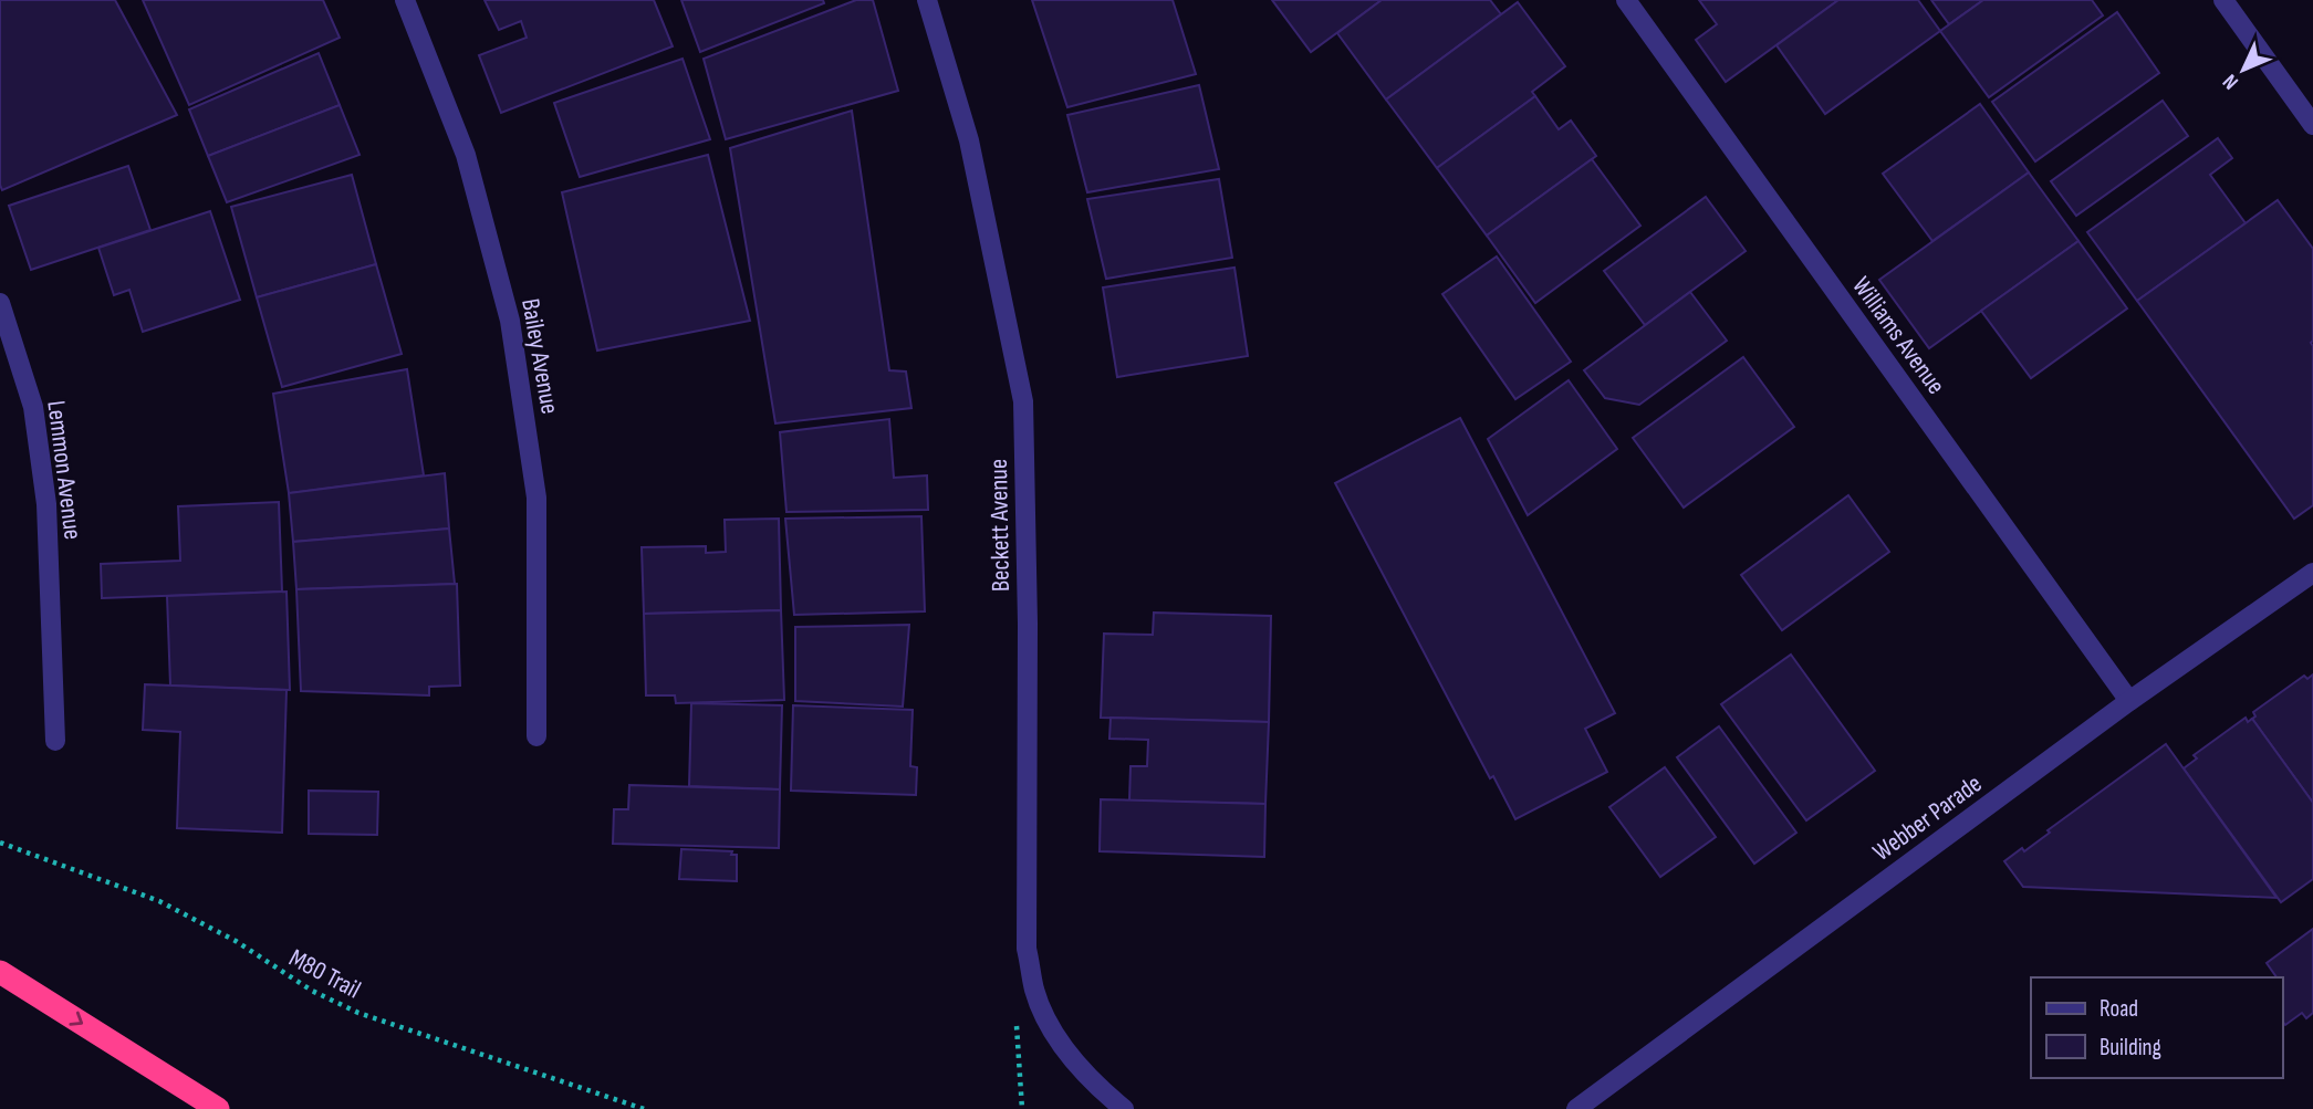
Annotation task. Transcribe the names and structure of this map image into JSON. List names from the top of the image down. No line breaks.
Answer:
{"streets":{"street":["Williams Avenue","Bailey Avenue","Lemmon Avenue","Beckett Avenue","Webber Parade"],"path":["M80 Trail"]},"crossings":[["Williams Avenue","Webber Parade"]],"legend":["Road","Building"],"north":"bottom left"}
